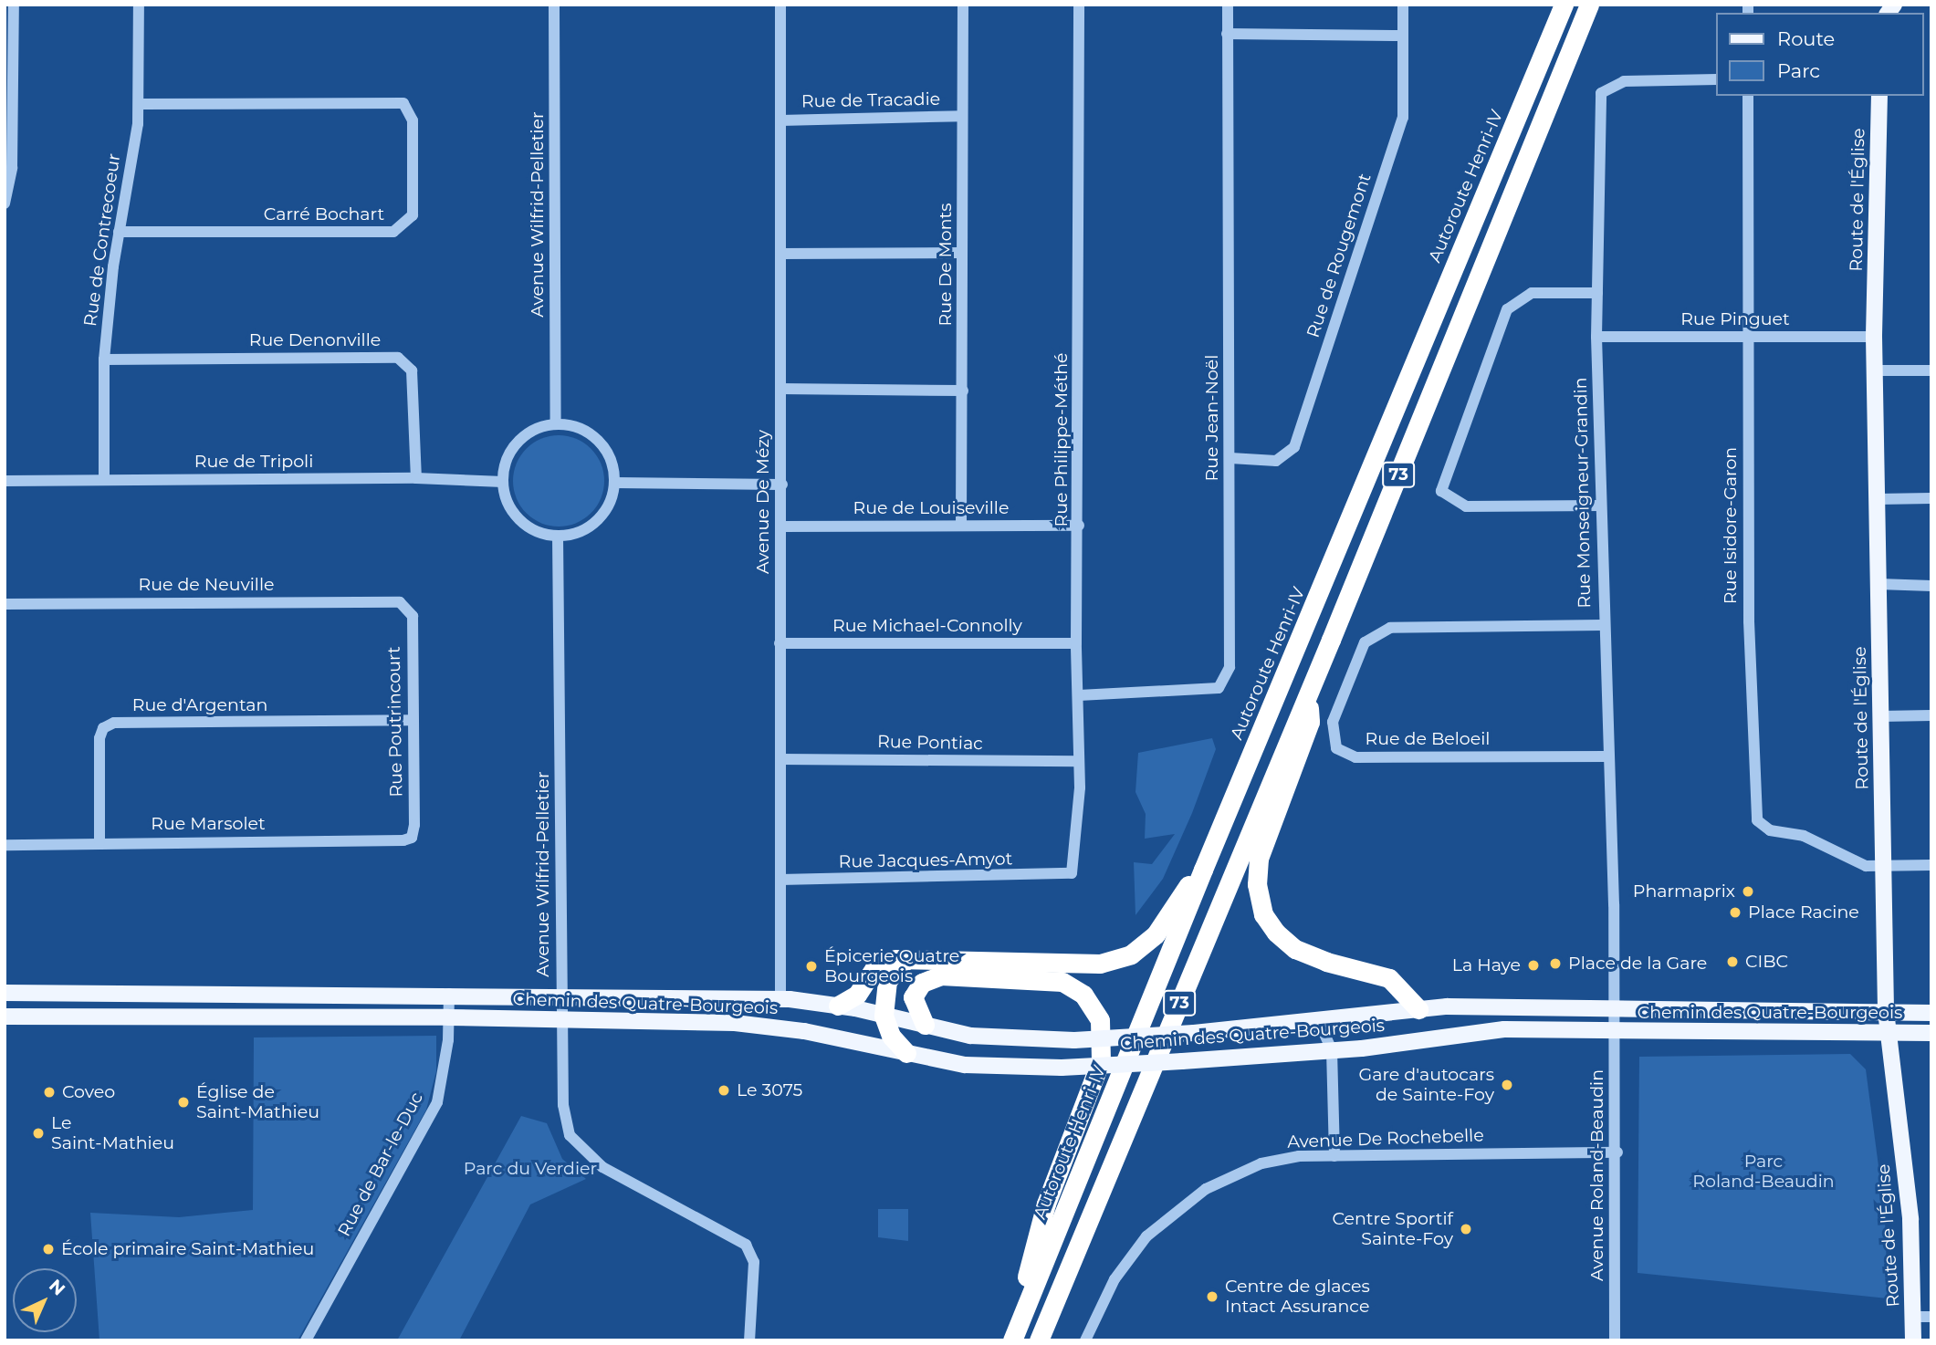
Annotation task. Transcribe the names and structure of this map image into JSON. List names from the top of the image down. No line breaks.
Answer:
{"streets":{"highway":["Autoroute Henri-IV","73"],"main road":["Route de l'Église","Chemin des Quatre-Bourgeois"],"street":["Rue de Tracadie","Carré Bochart","Avenue Wilfrid-Pelletier","Rue de Contrecoeur","Rue de Rougemont","Rue De Monts","Rue Pinguet","Rue Denonville","Rue Jean-Noël","Rue Philippe-Méthé","Rue de Tripoli","Rue Monseigneur-Grandin","Avenue De Mézy","Rue de Louiseville","Rue Isidore-Garon","Rue de Neuville","Rue Michael-Connolly","Rue d'Argentan","Rue Poutrincourt","Rue de Beloeil","Rue Pontiac","Rue Marsolet","Rue Jacques-Amyot","Avenue De Rochebelle","Rue de Bar-le-Duc","Avenue Roland-Beaudin"]},"crossings":[["Rue de Tracadie","Rue De Monts"],["Rue de Tracadie","Avenue De Mézy"],["Route de l'Église","Rue Pinguet"],["Route de l'Église","Rue Isidore-Garon"],["Route de l'Église","Chemin des Quatre-Bourgeois"],["Carré Bochart","Rue de Contrecoeur"],["Avenue Wilfrid-Pelletier","Rue de Tripoli"],["Avenue Wilfrid-Pelletier","Chemin des Quatre-Bourgeois"],["Rue de Contrecoeur","Rue Denonville"],["Rue de Contrecoeur","Rue de Tripoli"],["Rue de Rougemont","Rue Jean-Noël"],["Rue De Monts","Rue de Louiseville"],["Rue Pinguet","Rue Monseigneur-Grandin"],["Rue Pinguet","Rue Isidore-Garon"],["Rue Denonville","Rue de Tripoli"],["Rue Jean-Noël","Rue Philippe-Méthé"],["Rue Philippe-Méthé","Rue de Louiseville"],["Rue Philippe-Méthé","Rue Michael-Connolly"],["Rue Philippe-Méthé","Rue Pontiac"],["Rue Philippe-Méthé","Rue Jacques-Amyot"],["Rue Monseigneur-Grandin","Rue de Beloeil"],["Rue Monseigneur-Grandin","Chemin des Quatre-Bourgeois"],["Rue Monseigneur-Grandin","Avenue Roland-Beaudin"],["Avenue De Mézy","Rue de Louiseville"],["Avenue De Mézy","Rue Michael-Connolly"],["Avenue De Mézy","Rue Pontiac"],["Avenue De Mézy","Rue Jacques-Amyot"],["Avenue De Mézy","Chemin des Quatre-Bourgeois"],["Rue de Neuville","Rue Poutrincourt"],["Rue d'Argentan","Rue Poutrincourt"],["Rue d'Argentan","Rue Marsolet"],["Rue Poutrincourt","Rue Marsolet"],["Chemin des Quatre-Bourgeois","Rue de Bar-le-Duc"],["Chemin des Quatre-Bourgeois","Avenue Roland-Beaudin"],["Avenue De Rochebelle","Avenue Roland-Beaudin"]],"parks":["Parc Roland-Beaudin","Parc du Verdier"],"places":["Pharmaprix","Place Racine","CIBC","Place de la Gare","La Haye","Épicerie Quatre Bourgeois","Gare d'autocars de Sainte-Foy","Le 3075","Coveo","Église de Saint-Mathieu","Le Saint-Mathieu","Centre Sportif Sainte-Foy","École primaire Saint-Mathieu","Centre de glaces Intact Assurance"],"legend":["Route","Parc"],"north":"top right"}
